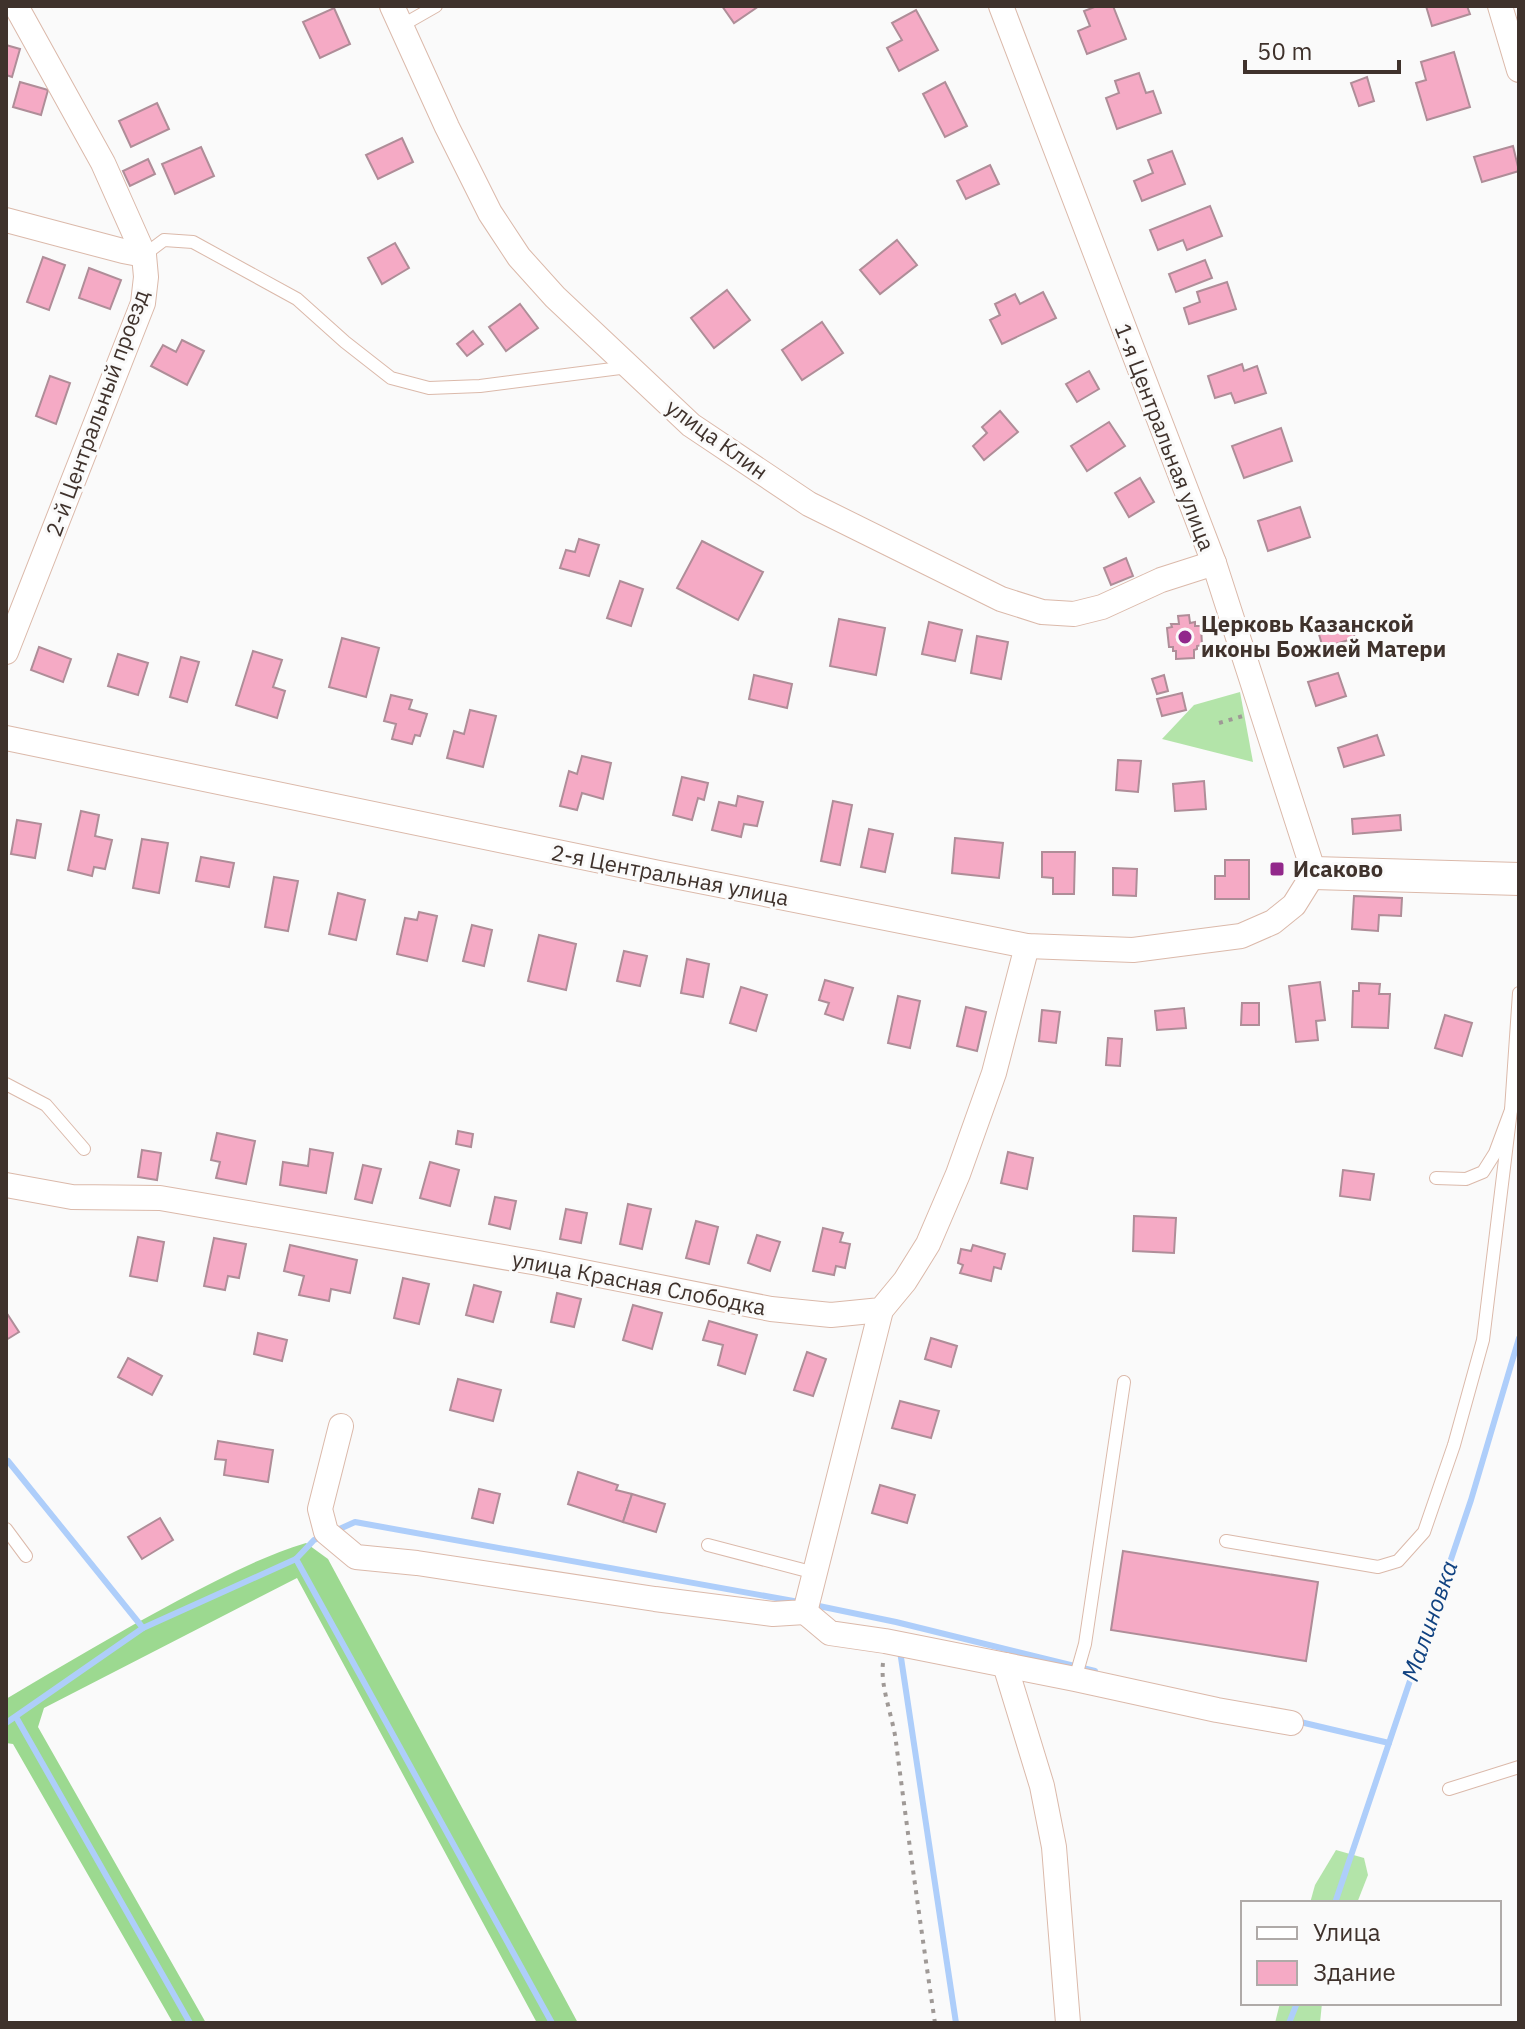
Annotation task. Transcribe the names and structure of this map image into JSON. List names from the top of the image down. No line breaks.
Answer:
{"streets":{"street":["2-й Центральный проезд","1-я Центральная улица","улица Клин","2-я Центральная улица","улица Красная Слободка"]},"crossings":[["1-я Центральная улица","улица Клин"],["1-я Центральная улица","2-я Центральная улица"]],"water":["Малиновка"],"places":{"other":["Церковь Казанской иконы Божией Матери"],"transit":["Исаково"]},"legend":["Улица","Здание"],"scale_bar":"50 m"}
